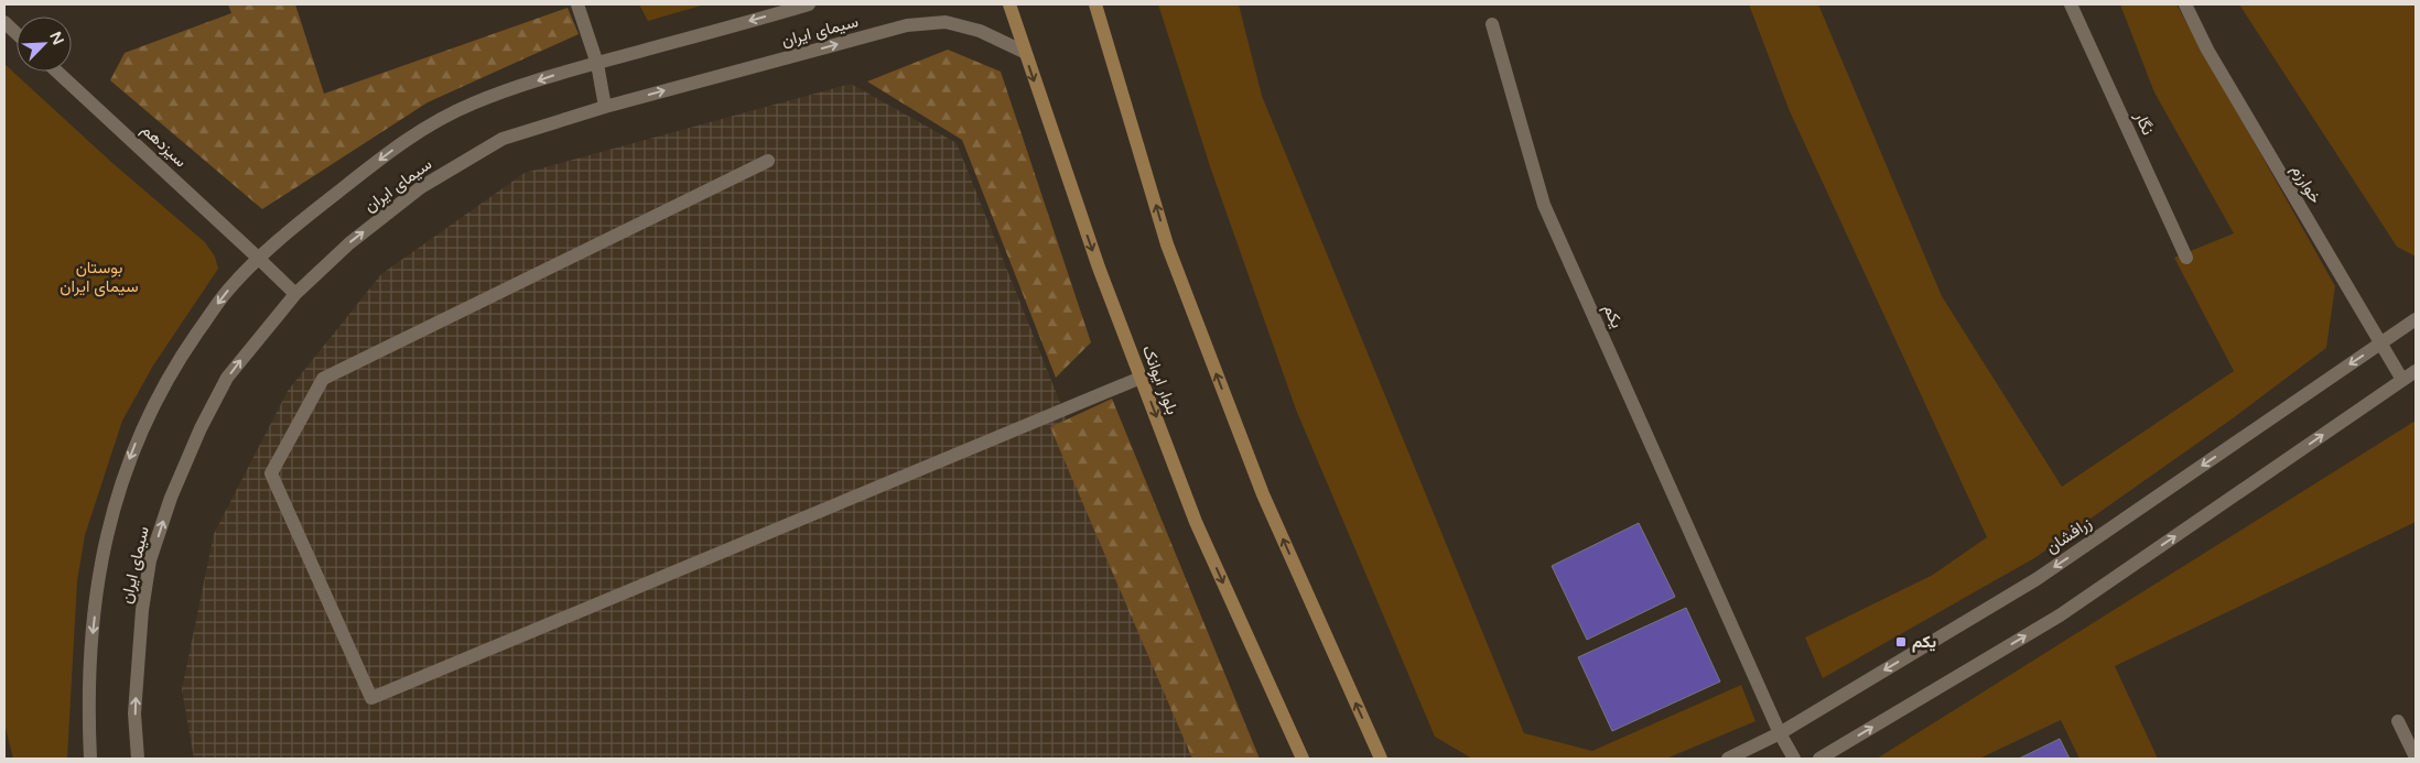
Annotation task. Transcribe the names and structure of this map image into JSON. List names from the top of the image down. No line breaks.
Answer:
{"streets":{"main road":["بلوار ایوانک"],"street":["سیمای ایران","نگار","سیزدهم","خوارزم","یکم","زرافشان"]},"crossings":[["سیمای ایران","سیزدهم"],["سیمای ایران","بلوار ایوانک"],["خوارزم","زرافشان"],["یکم","زرافشان"]],"parks":["بوستان سیمای ایران"],"places":{"transit":["یکم"]},"north":"top right"}
